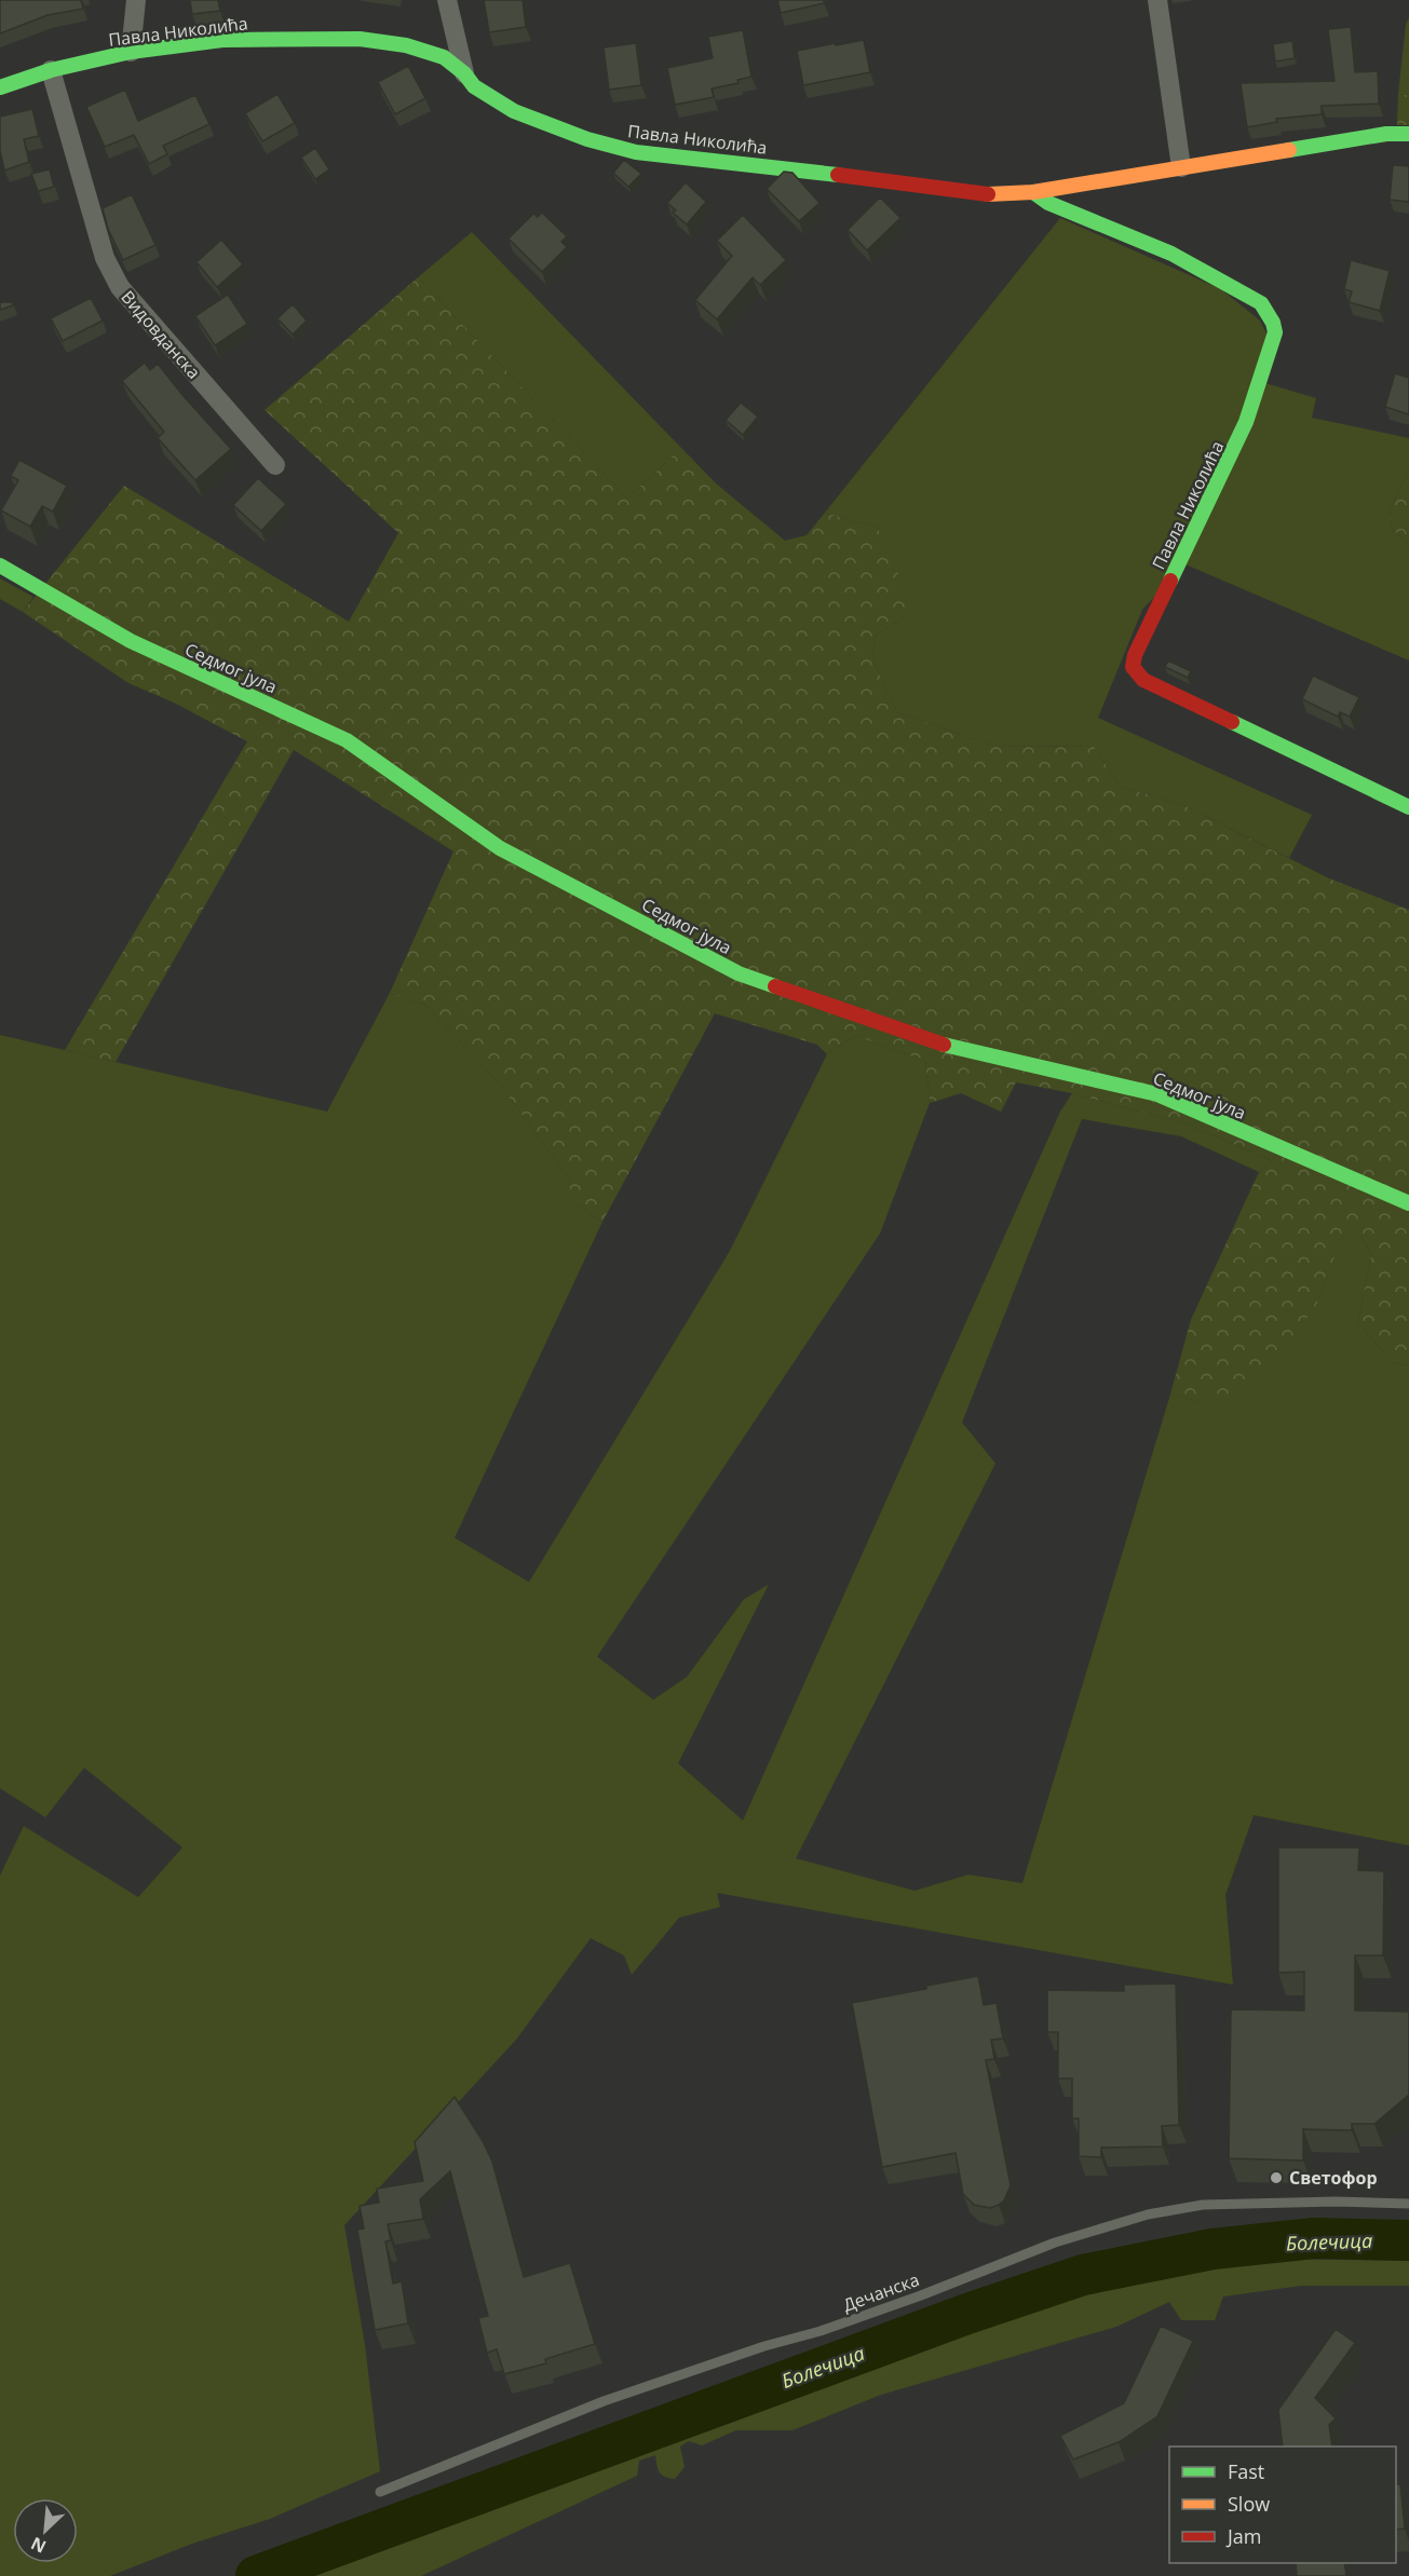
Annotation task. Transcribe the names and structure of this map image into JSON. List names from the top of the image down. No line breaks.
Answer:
{"streets":{"street":["Павла Николића","Видовданска","Седмог јула"],"lane":["Дечанска"]},"crossings":[["Павла Николића","Видовданска"]],"water":["Болечица"],"places":["Светофор"],"legend":["Fast","Slow","Jam"],"north":"bottom left"}
